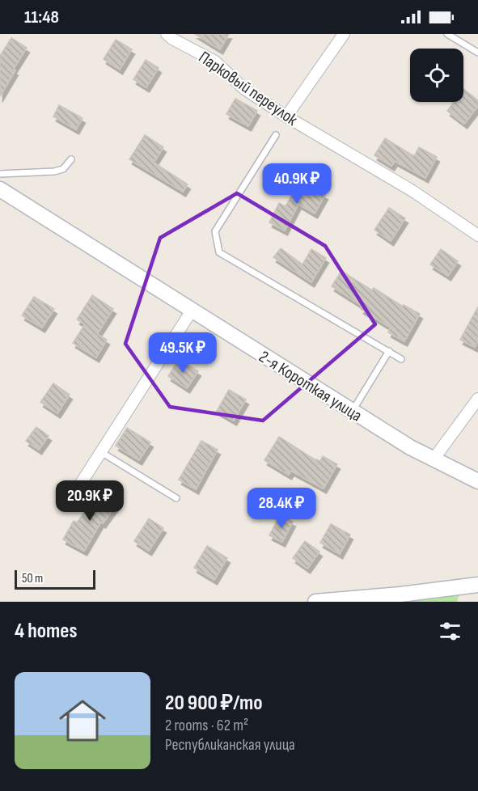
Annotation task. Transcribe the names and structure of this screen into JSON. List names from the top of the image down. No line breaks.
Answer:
{"streets":{"street":["Парковый переулок","2-я Короткая улица"]},"scale_bar":"50 m","page":{"status":"11:48","price":["40.9K ₽","49.5K ₽","20.9K ₽","28.4K ₽"],"scale":"50 m","heading":"4 homes","list":[{"name":"20 900 ₽/mo","note":"2 rooms · 62 m² · Республиканская улица"}]}}
